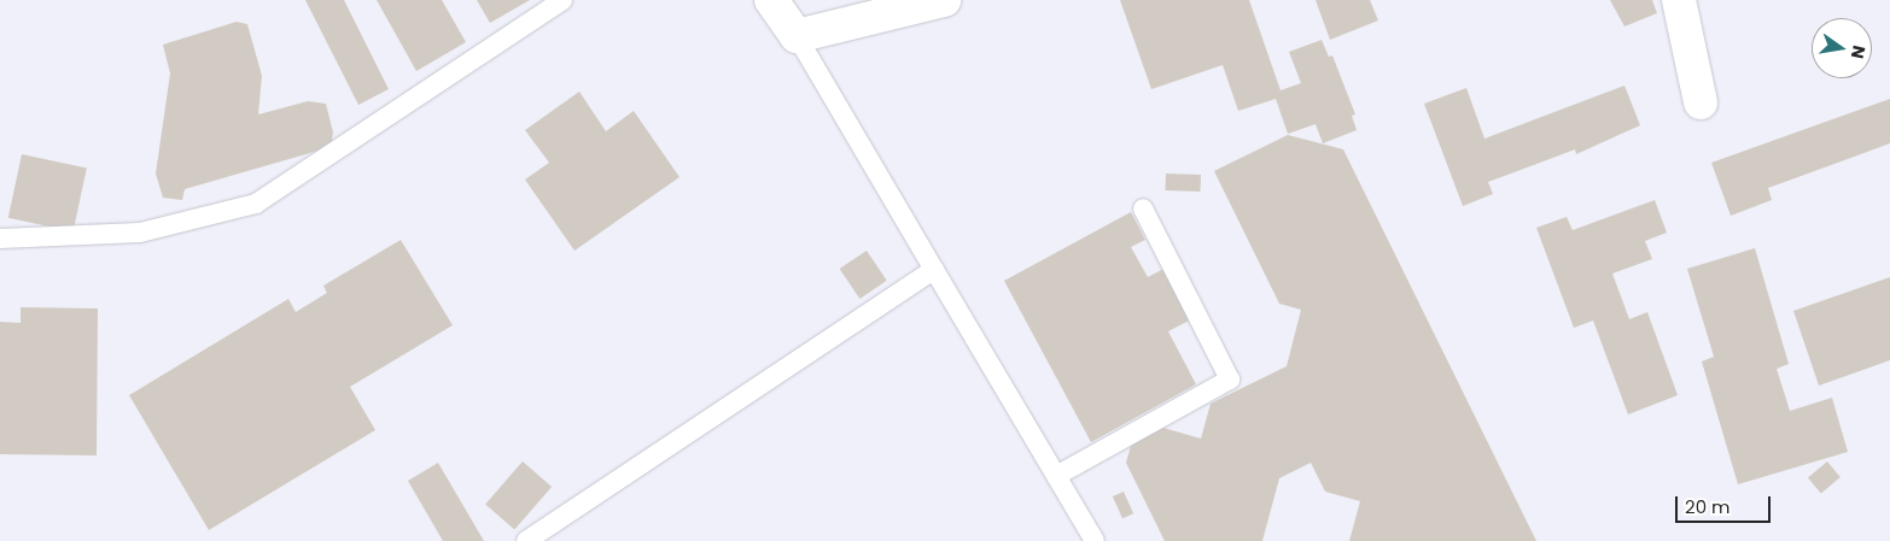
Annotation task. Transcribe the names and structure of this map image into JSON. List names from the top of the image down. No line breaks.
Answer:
{"scale_bar":"20 m","north":"right"}
